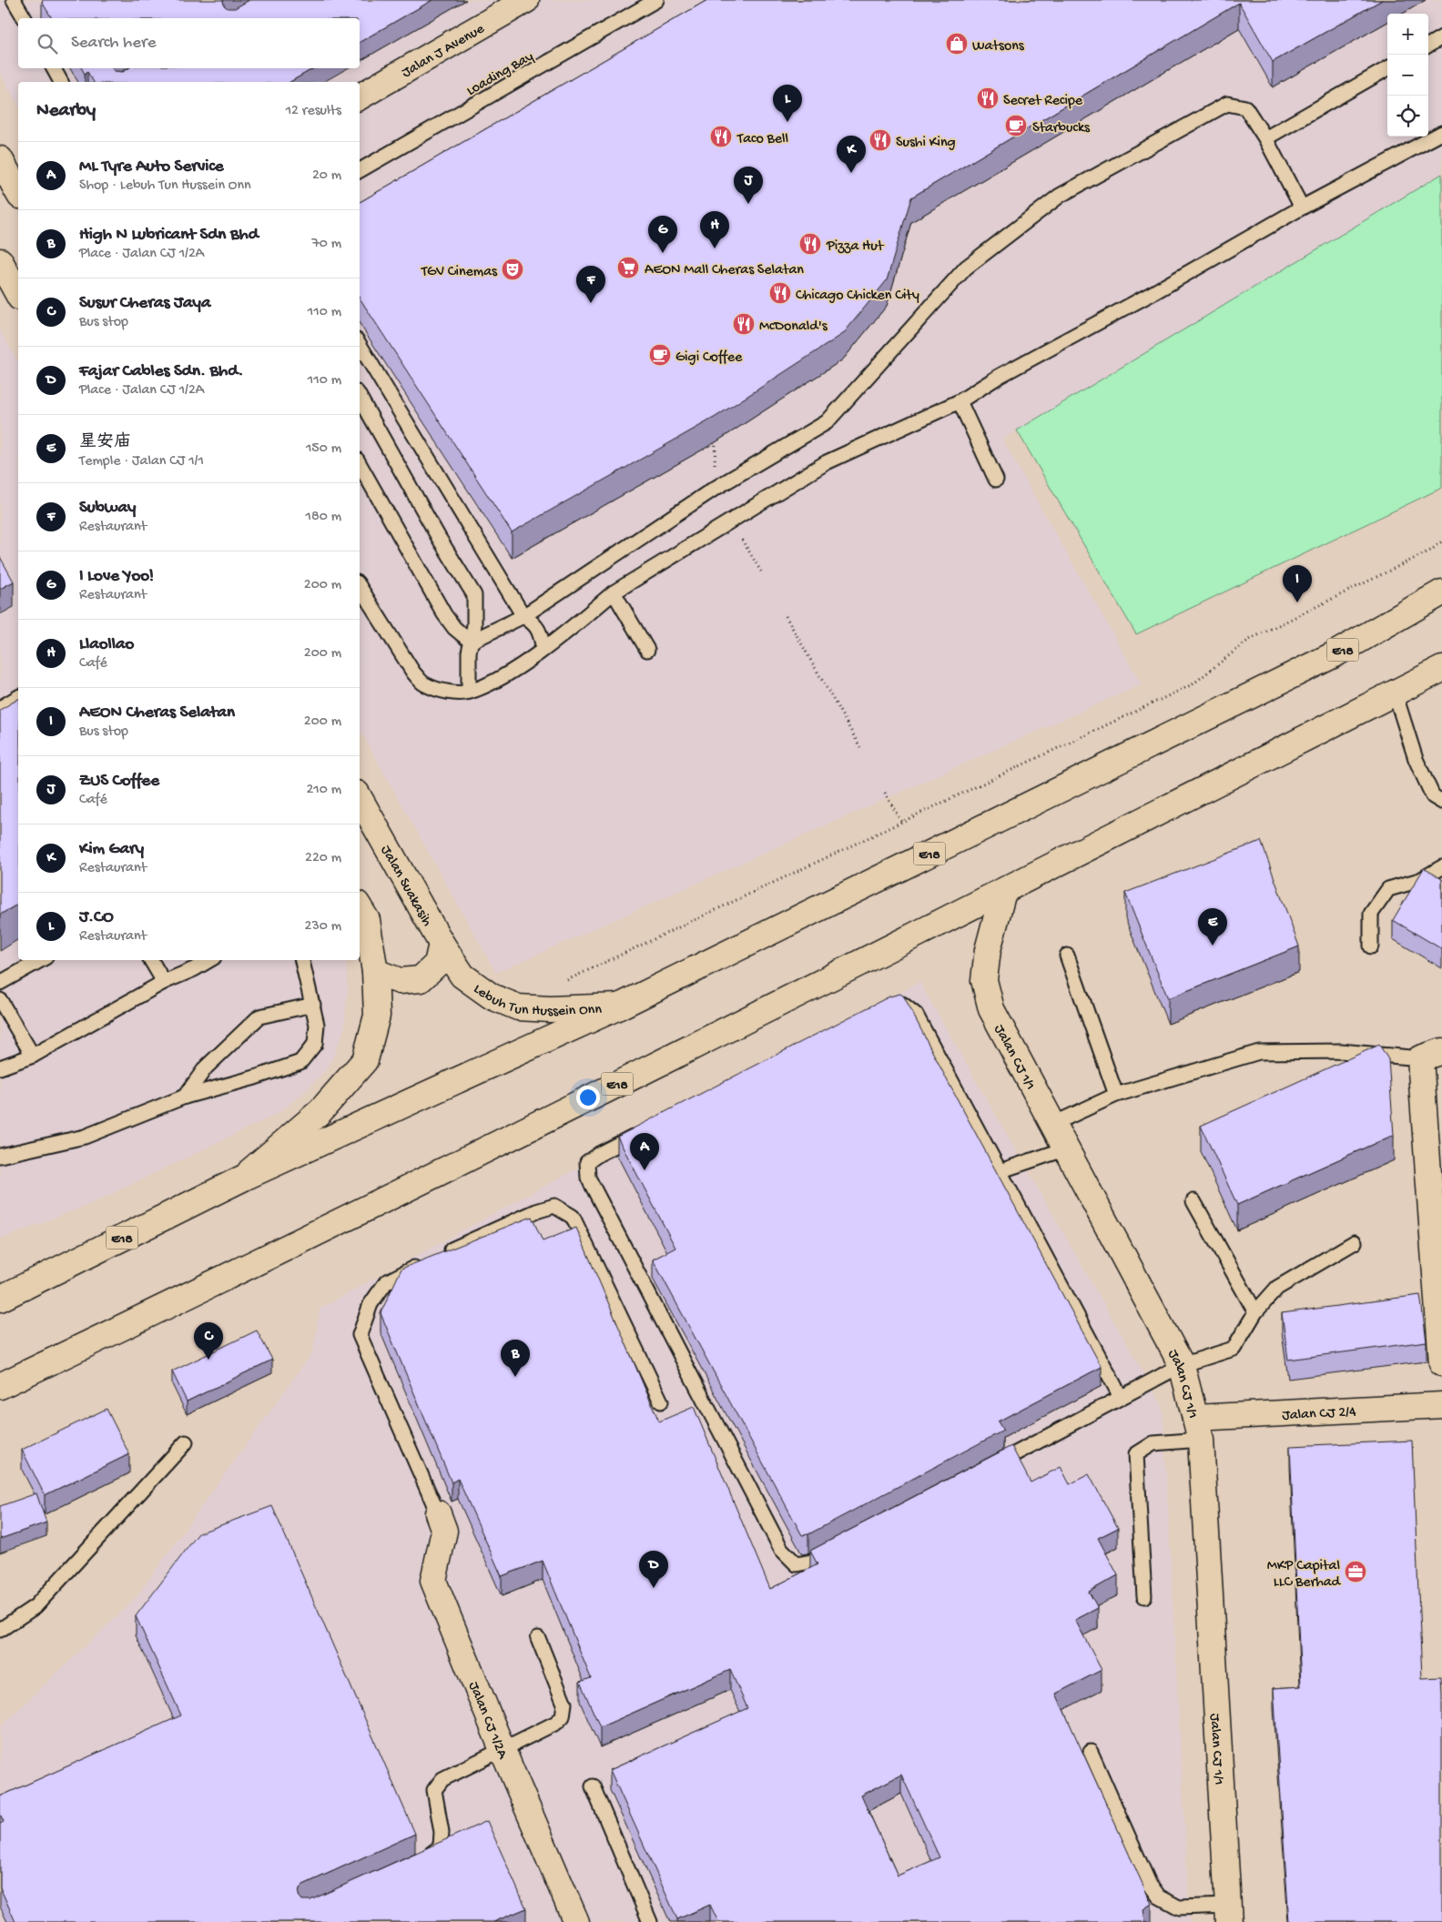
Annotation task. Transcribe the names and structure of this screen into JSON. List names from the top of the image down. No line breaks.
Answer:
{"streets":{"main road":["Jalan J Avenue","E18","Jalan Suakasih","Lebuh Tun Hussein Onn","Jalan CJ 1/1","Jalan CJ 2/4","Jalan CJ 1/2A"],"lane":["Loading Bay"]},"crossings":[["E18","Lebuh Tun Hussein Onn"],["E18","Jalan CJ 1/1"],["Jalan Suakasih","Lebuh Tun Hussein Onn"],["Jalan CJ 1/1","Jalan CJ 2/4"]],"places":{"shop":["Watsons"],"restaurant":["Secret Recipe","Taco Bell","Sushi King","Pizza Hut","Chicago Chicken City","McDonald's"],"cafe":["Starbucks","Gigi Coffee"],"supermarket":["AEON Mall Cheras Selatan"],"theatre":["TGV Cinemas"],"office":["MKP Capital LLC Berhad"]},"page":{"map_buttons":["+","−"],"search":"Search here","heading":["Nearby","12 results"],"pins":["L","K","J","H","G","F","I","E","A","C","B","D"],"list":[{"mark":"A","name":"ML Tyre Auto Service","note":"Shop · Lebuh Tun Hussein Onn","value":"20 m"},{"mark":"B","name":"High N Lubricant Sdn Bhd","note":"Place · Jalan CJ 1/2A","value":"70 m"},{"mark":"C","name":"Susur Cheras Jaya","note":"Bus stop","value":"110 m"},{"mark":"D","name":"Fajar Cables Sdn. Bhd.","note":"Place · Jalan CJ 1/2A","value":"110 m"},{"mark":"E","name":"星安庙","note":"Temple · Jalan CJ 1/1","value":"150 m"},{"mark":"F","name":"Subway","note":"Restaurant","value":"180 m"},{"mark":"G","name":"I Love Yoo!","note":"Restaurant","value":"200 m"},{"mark":"H","name":"Llaollao","note":"Café","value":"200 m"},{"mark":"I","name":"AEON Cheras Selatan","note":"Bus stop","value":"200 m"},{"mark":"J","name":"ZUS Coffee","note":"Café","value":"210 m"},{"mark":"K","name":"Kim Gary","note":"Restaurant","value":"220 m"},{"mark":"L","name":"J.CO","note":"Restaurant","value":"230 m"}]}}
